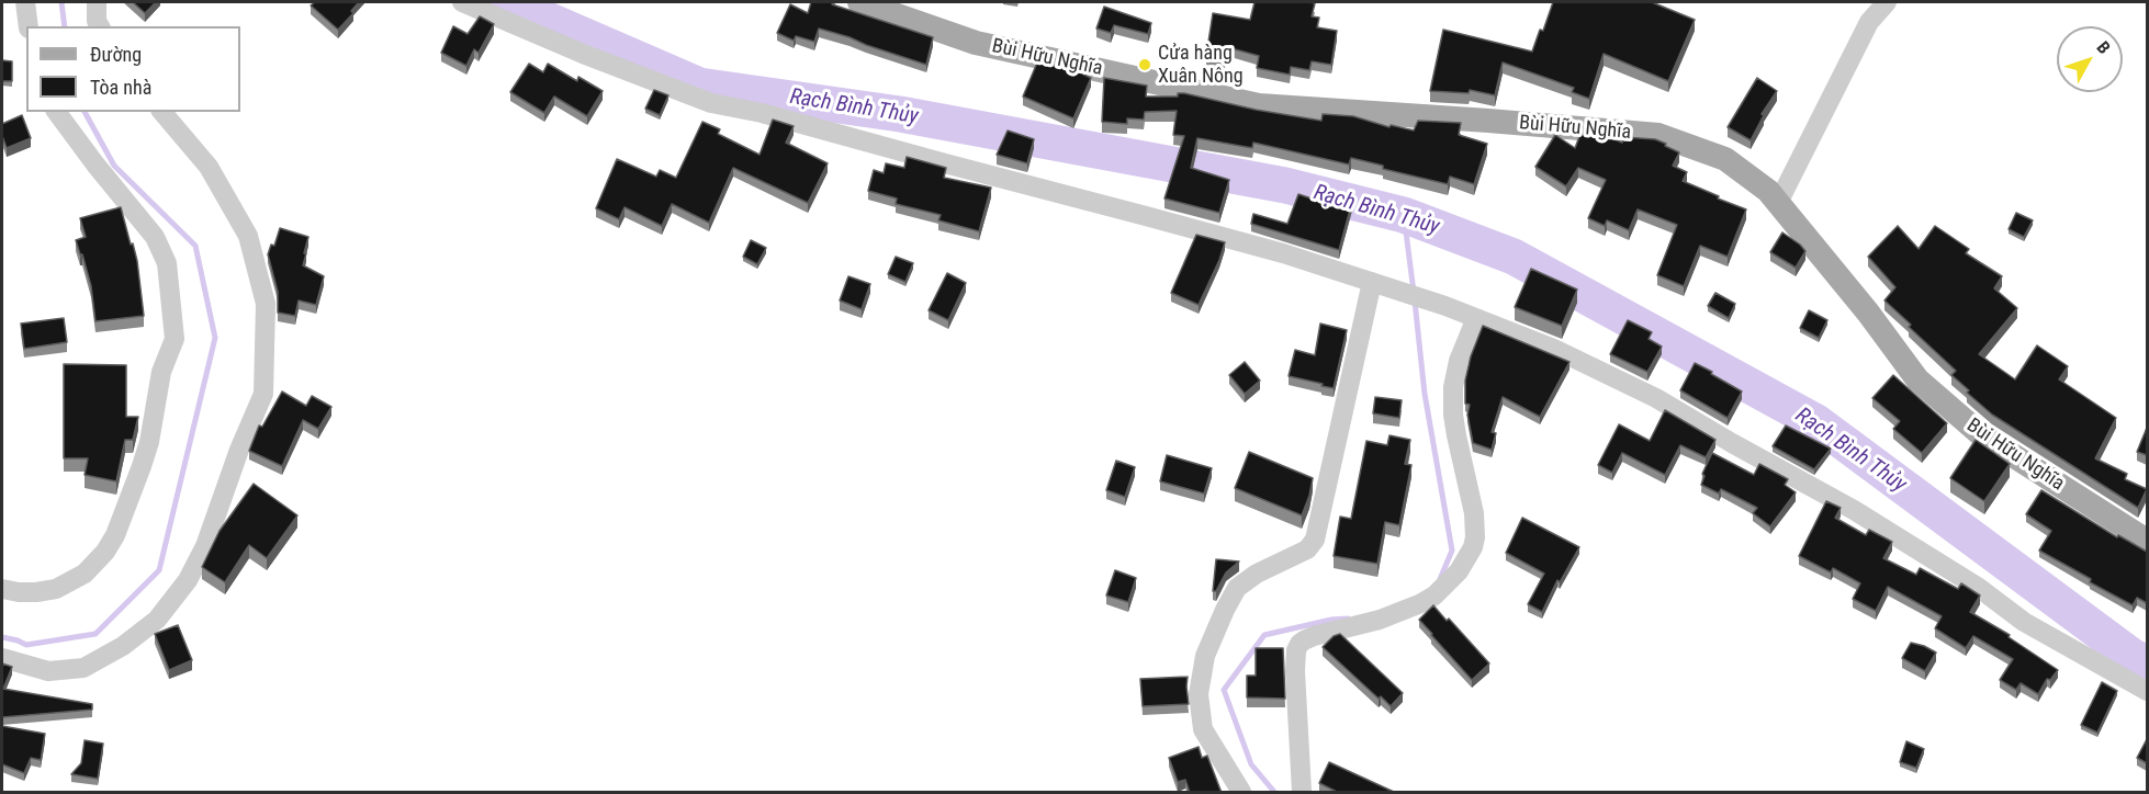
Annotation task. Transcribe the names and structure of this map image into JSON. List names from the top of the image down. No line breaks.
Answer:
{"streets":{"main road":["Bùi Hữu Nghĩa"]},"water":["Rạch Bình Thủy"],"places":["Cửa hàng Xuân Nông"],"legend":["Đường","Tòa nhà"],"north":"top right"}
